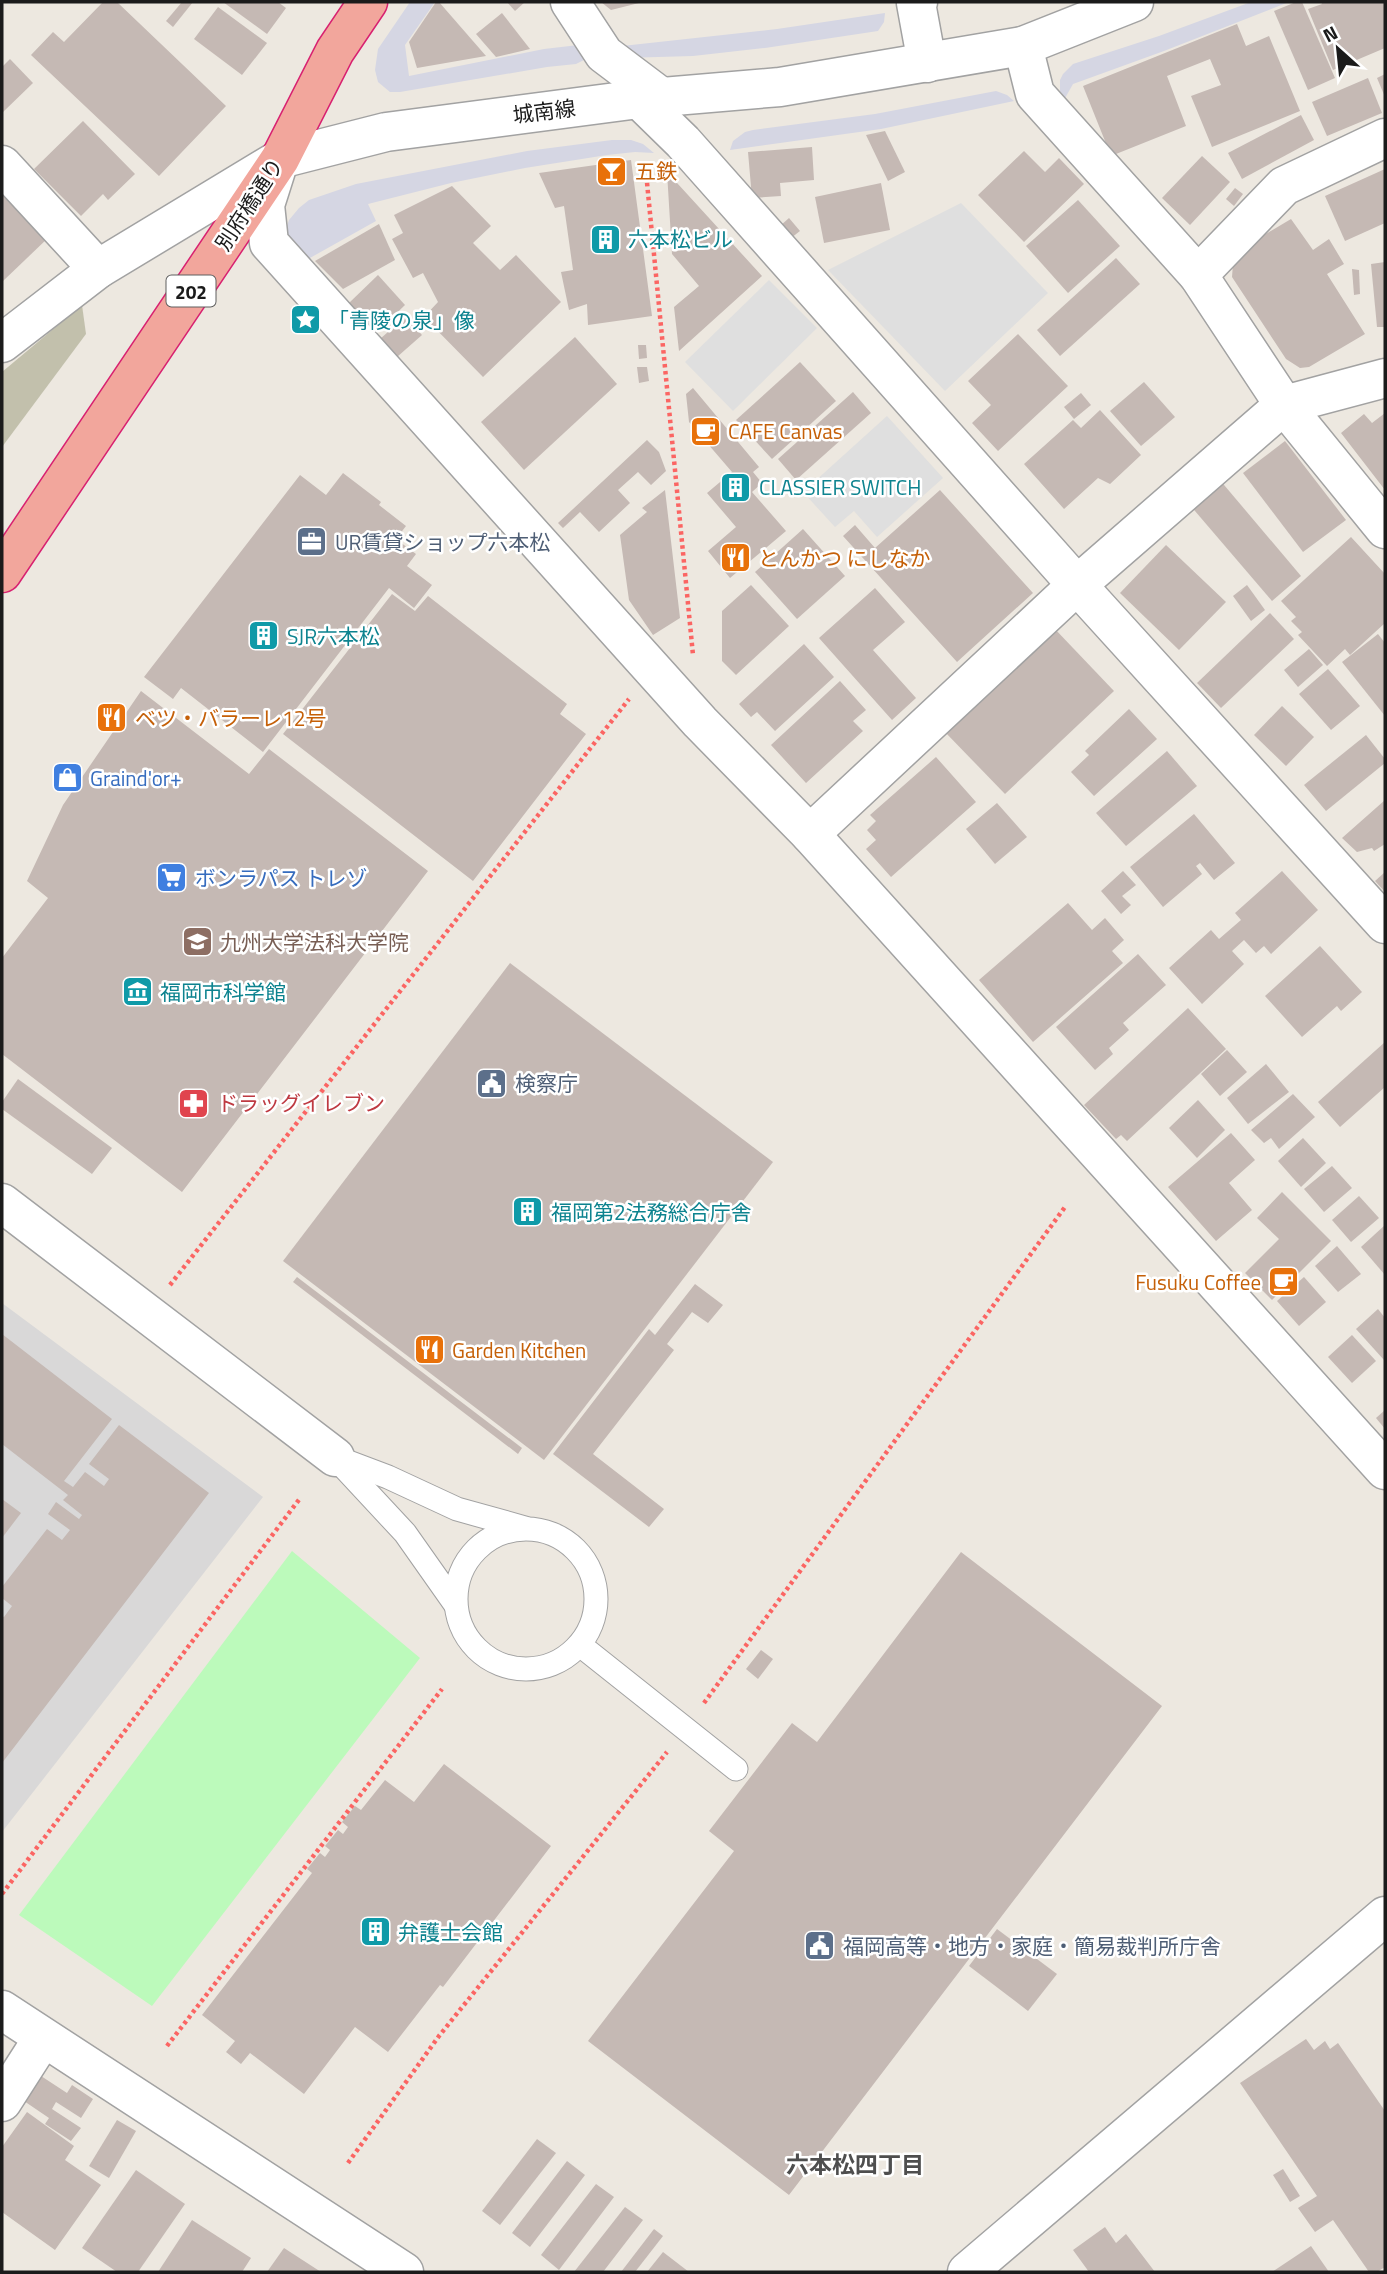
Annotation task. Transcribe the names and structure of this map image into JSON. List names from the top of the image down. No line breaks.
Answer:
{"streets":{"highway":["別府橋通り","202"],"street":["城南線"]},"crossings":[["城南線","別府橋通り"]],"districts":["六本松四丁目"],"places":{"bar":["五鉄"],"building":["六本松ビル","CLASSIER SWITCH","SJR六本松","福岡第2法務総合庁舎","弁護士会館"],"place":["「青陵の泉」像"],"cafe":["CAFE Canvas","Fusuku Coffee"],"office":["UR賃貸ショップ六本松"],"restaurant":["とんかつ にしなか","ベツ・バラーレ12号","Garden Kitchen"],"shop":["Graind'or+"],"supermarket":["ボンラパス トレゾ"],"school or university":["九州大学法科大学院"],"museum":["福岡市科学館"],"public building":["検察庁","福岡高等・地方・家庭・簡易裁判所庁舎"],"pharmacy":["ドラッグイレブン"]},"north":"top left"}
